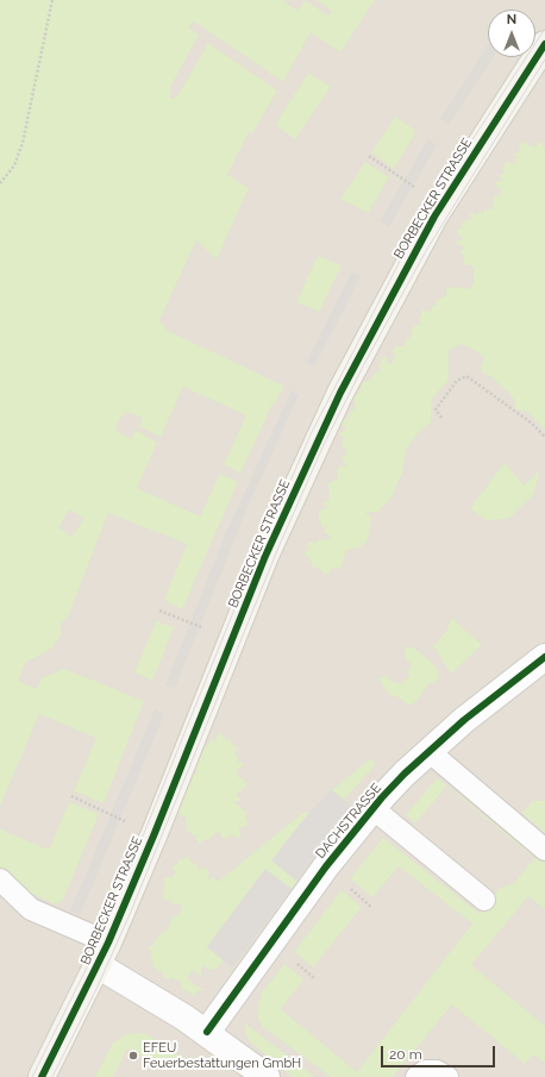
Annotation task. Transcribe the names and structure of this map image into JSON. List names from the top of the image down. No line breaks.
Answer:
{"streets":{"street":["BORBECKER STRASSE","DACHSTRASSE"]},"places":["EFEU Feuerbestattungen GmbH"],"scale_bar":"20 m","north":"top"}
